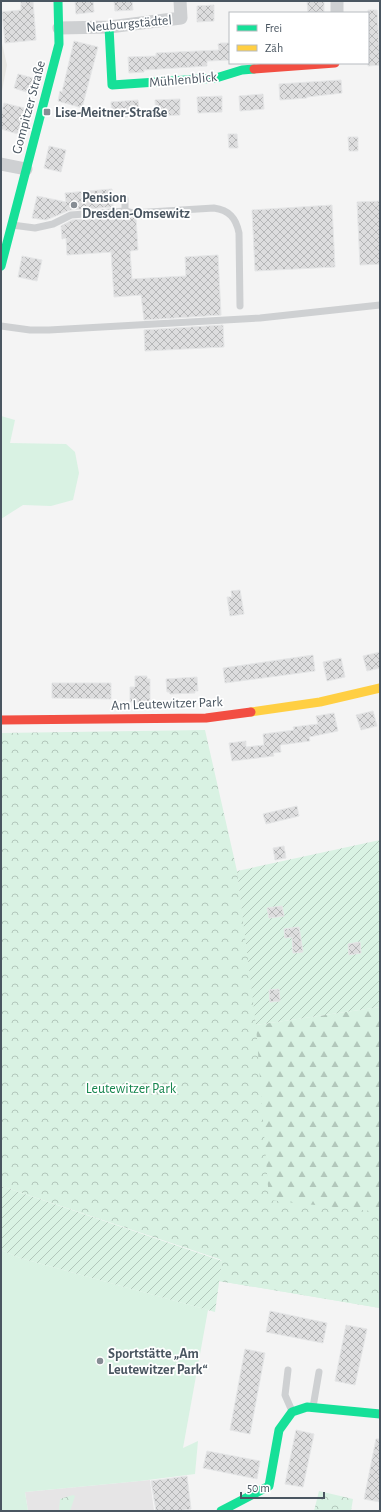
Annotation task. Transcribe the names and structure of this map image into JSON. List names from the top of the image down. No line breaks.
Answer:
{"streets":{"street":["Neuburgstädtel","Mühlenblick","Gompitzer Straße","Am Leutewitzer Park"]},"crossings":[["Neuburgstädtel","Mühlenblick"],["Neuburgstädtel","Gompitzer Straße"]],"parks":["Leutewitzer Park"],"places":{"transit":["Lise-Meitner-Straße"],"other":["Pension Dresden-Omsewitz","Sportstätte „Am Leutewitzer Park“"]},"legend":["Frei","Zäh"],"scale_bar":"50 m"}
